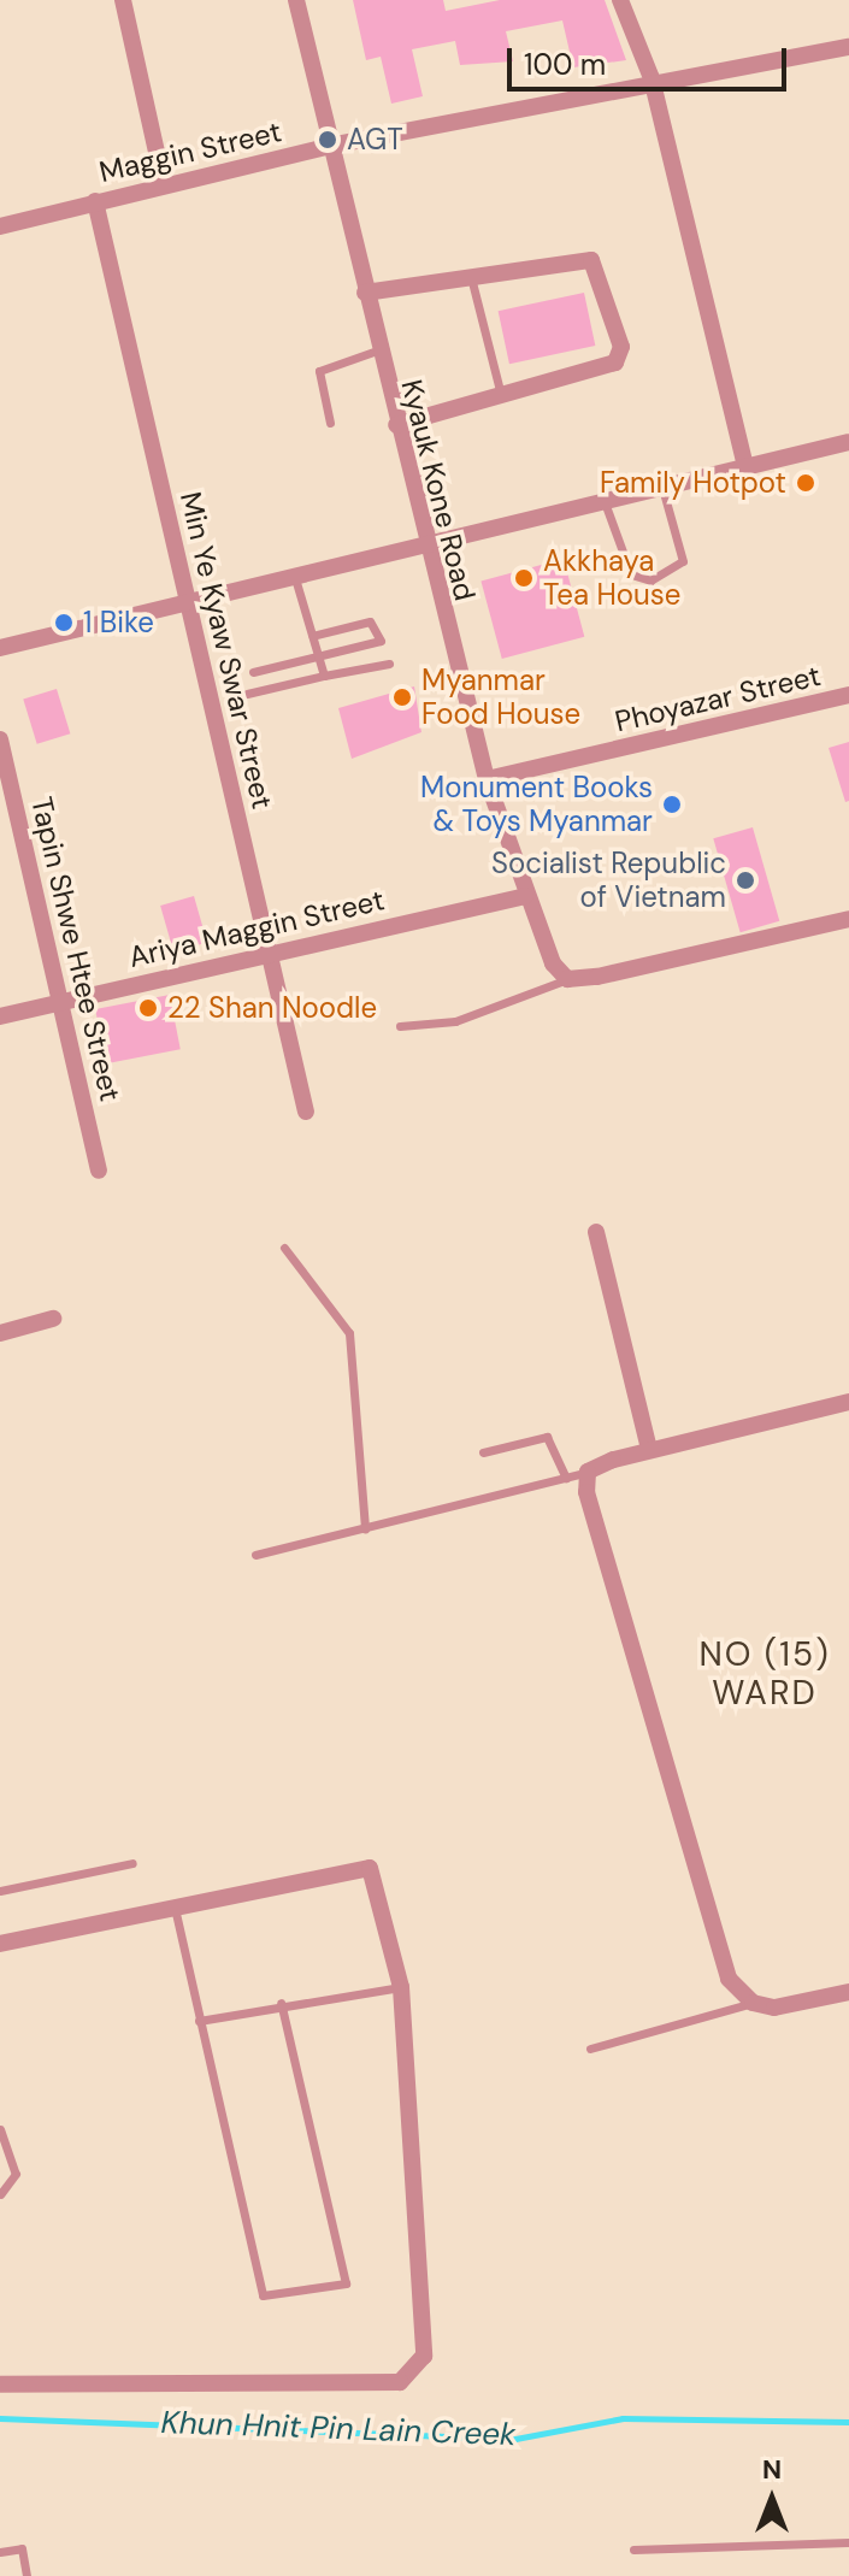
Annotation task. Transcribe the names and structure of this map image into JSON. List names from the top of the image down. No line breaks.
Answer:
{"streets":{"street":["Maggin Street","Kyauk Kone Road","Min Ye Kyaw Swar Street","Phoyazar Street","Ariya Maggin Street","Tapin Shwe Htee Street"]},"crossings":[["Maggin Street","Kyauk Kone Road"],["Maggin Street","Min Ye Kyaw Swar Street"],["Kyauk Kone Road","Phoyazar Street"],["Kyauk Kone Road","Ariya Maggin Street"],["Min Ye Kyaw Swar Street","Ariya Maggin Street"],["Ariya Maggin Street","Tapin Shwe Htee Street"]],"districts":["NO (15) WARD"],"water":["Khun Hnit Pin Lain Creek"],"places":["AGT","Family Hotpot","Akkhaya Tea House","1 Bike","Myanmar Food House","Monument Books & Toys Myanmar","Socialist Republic of Vietnam","22 Shan Noodle"],"scale_bar":"100 m","north":"top"}
